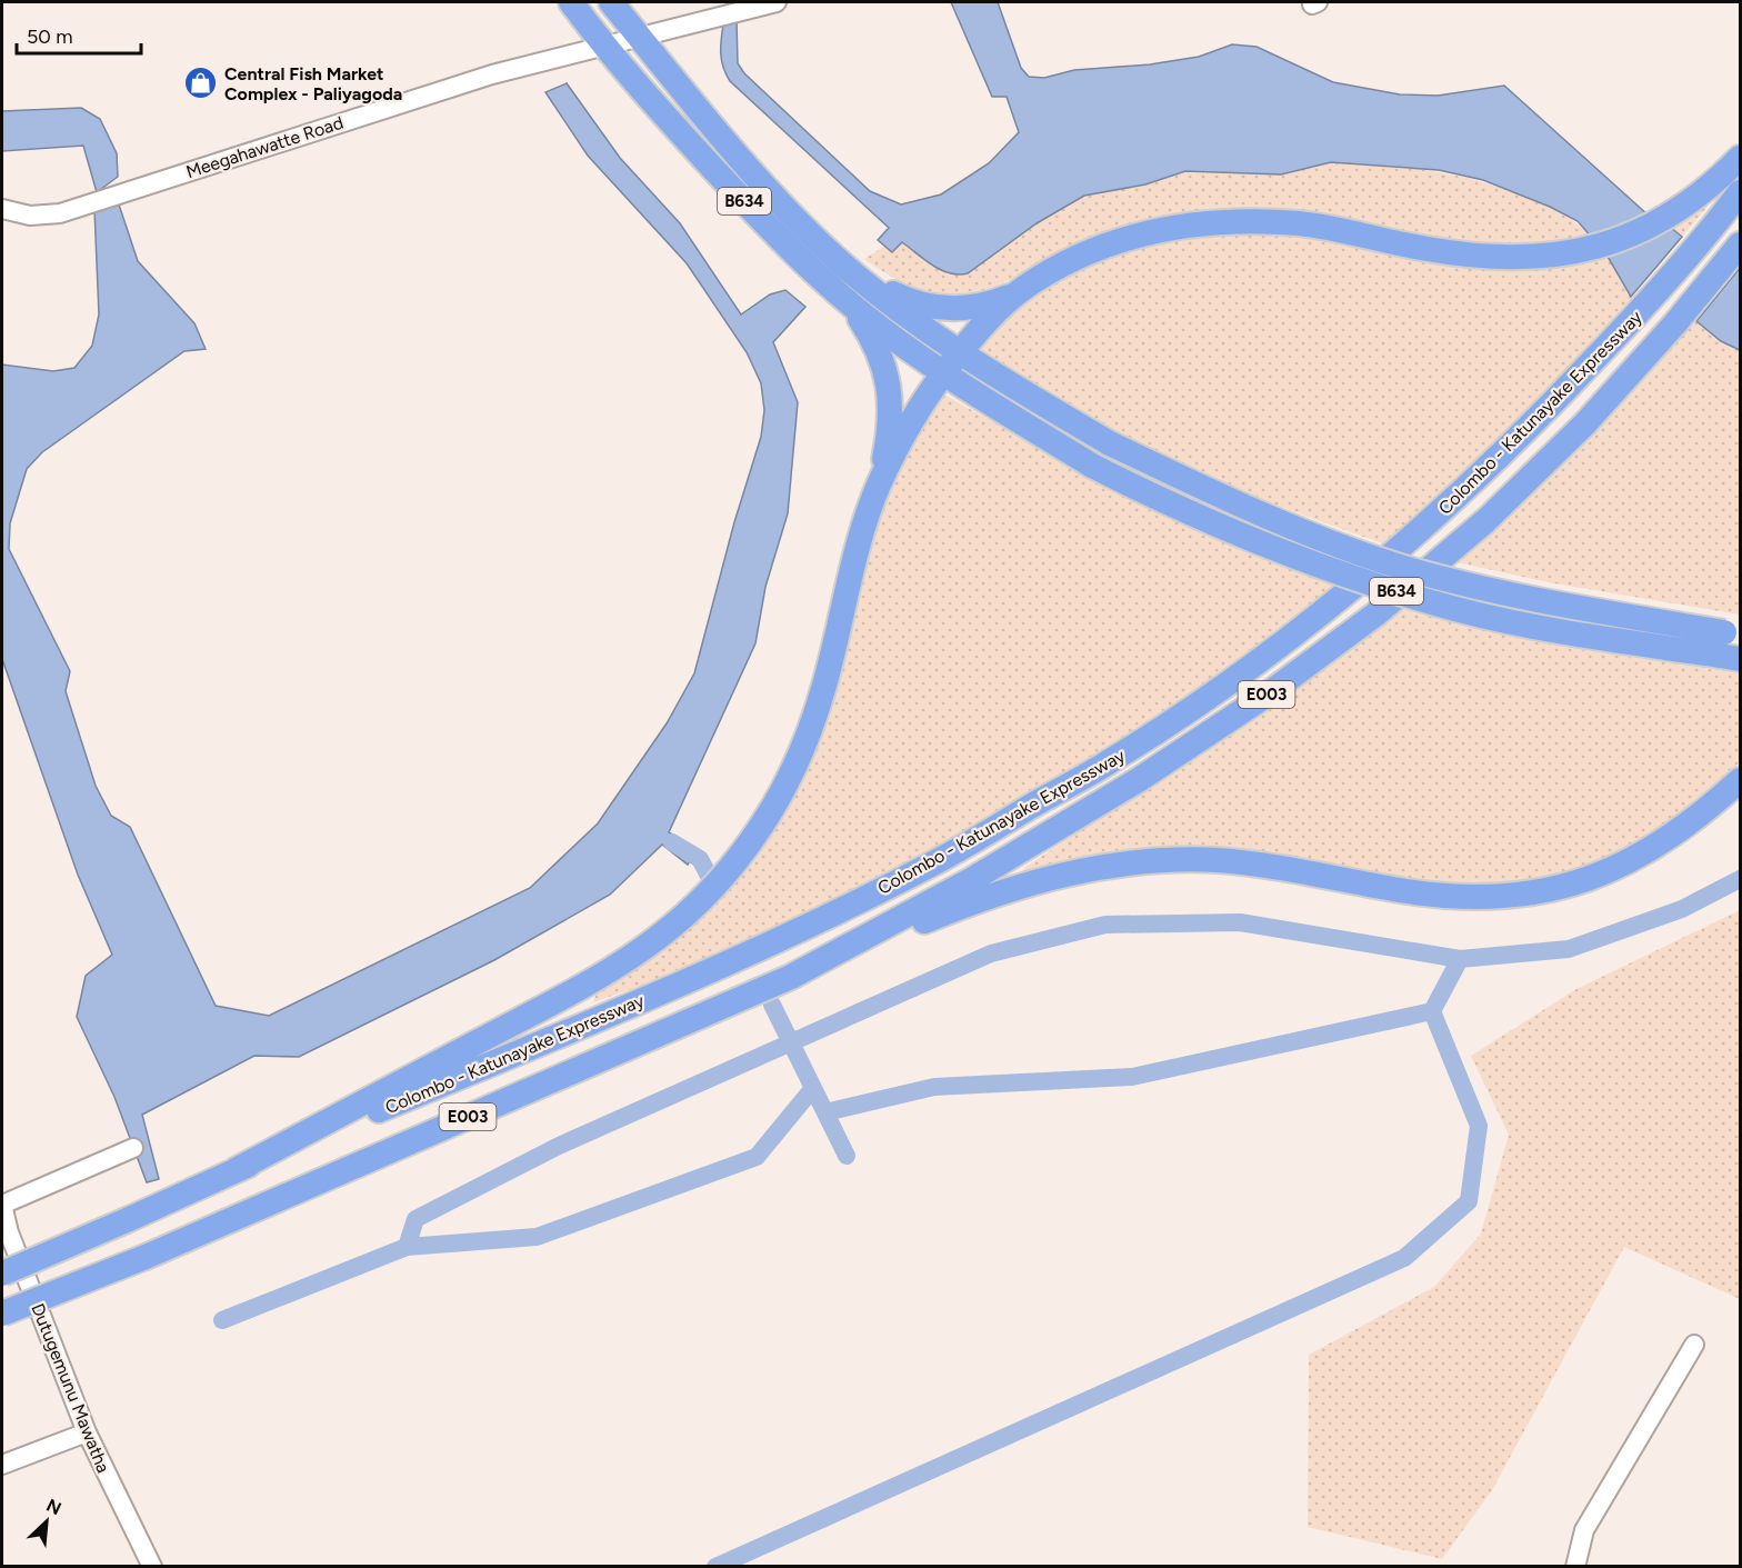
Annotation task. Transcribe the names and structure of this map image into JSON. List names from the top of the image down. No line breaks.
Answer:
{"streets":{"highway":["B634","Colombo - Katunayake Expressway","E003"],"street":["Meegahawatte Road","Dutugemunu Mawatha"]},"crossings":[["Meegahawatte Road","B634"]],"places":{"shop":["Central Fish Market Complex - Paliyagoda"]},"scale_bar":"50 m","north":"top right"}
